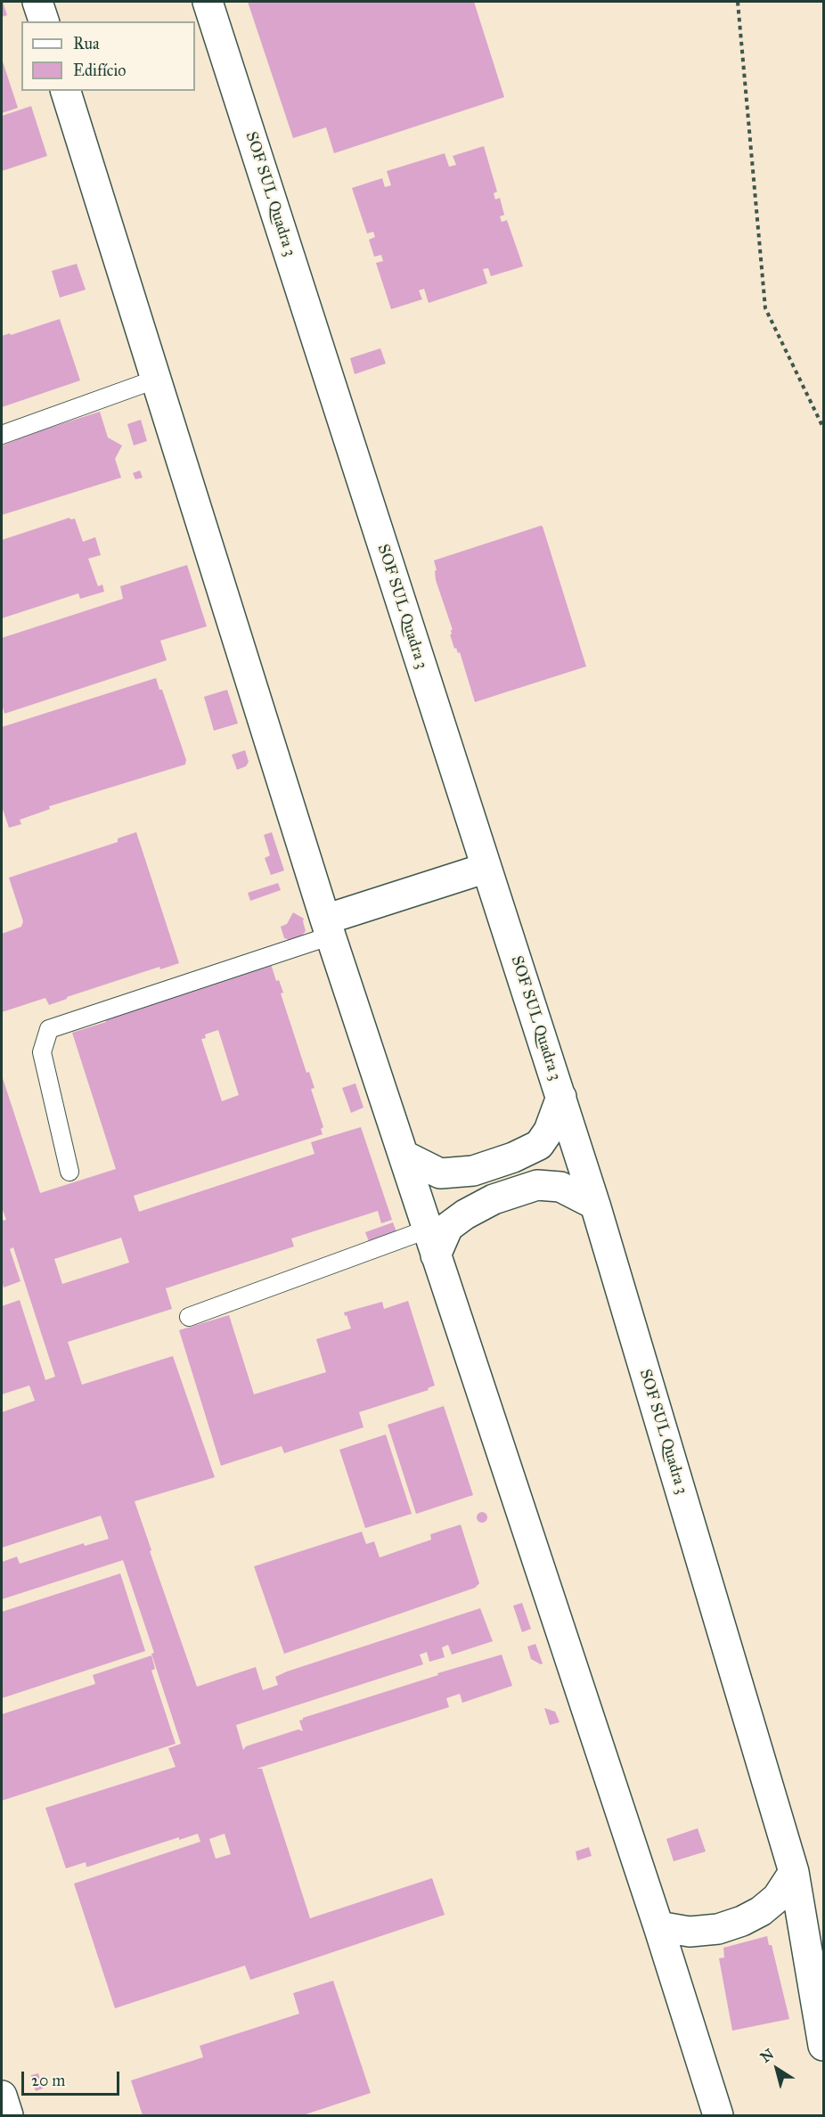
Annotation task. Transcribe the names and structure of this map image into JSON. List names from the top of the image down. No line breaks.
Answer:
{"streets":{"street":["SOF SUL Quadra 3"]},"legend":["Rua","Edifício"],"scale_bar":"20 m","north":"top left"}
